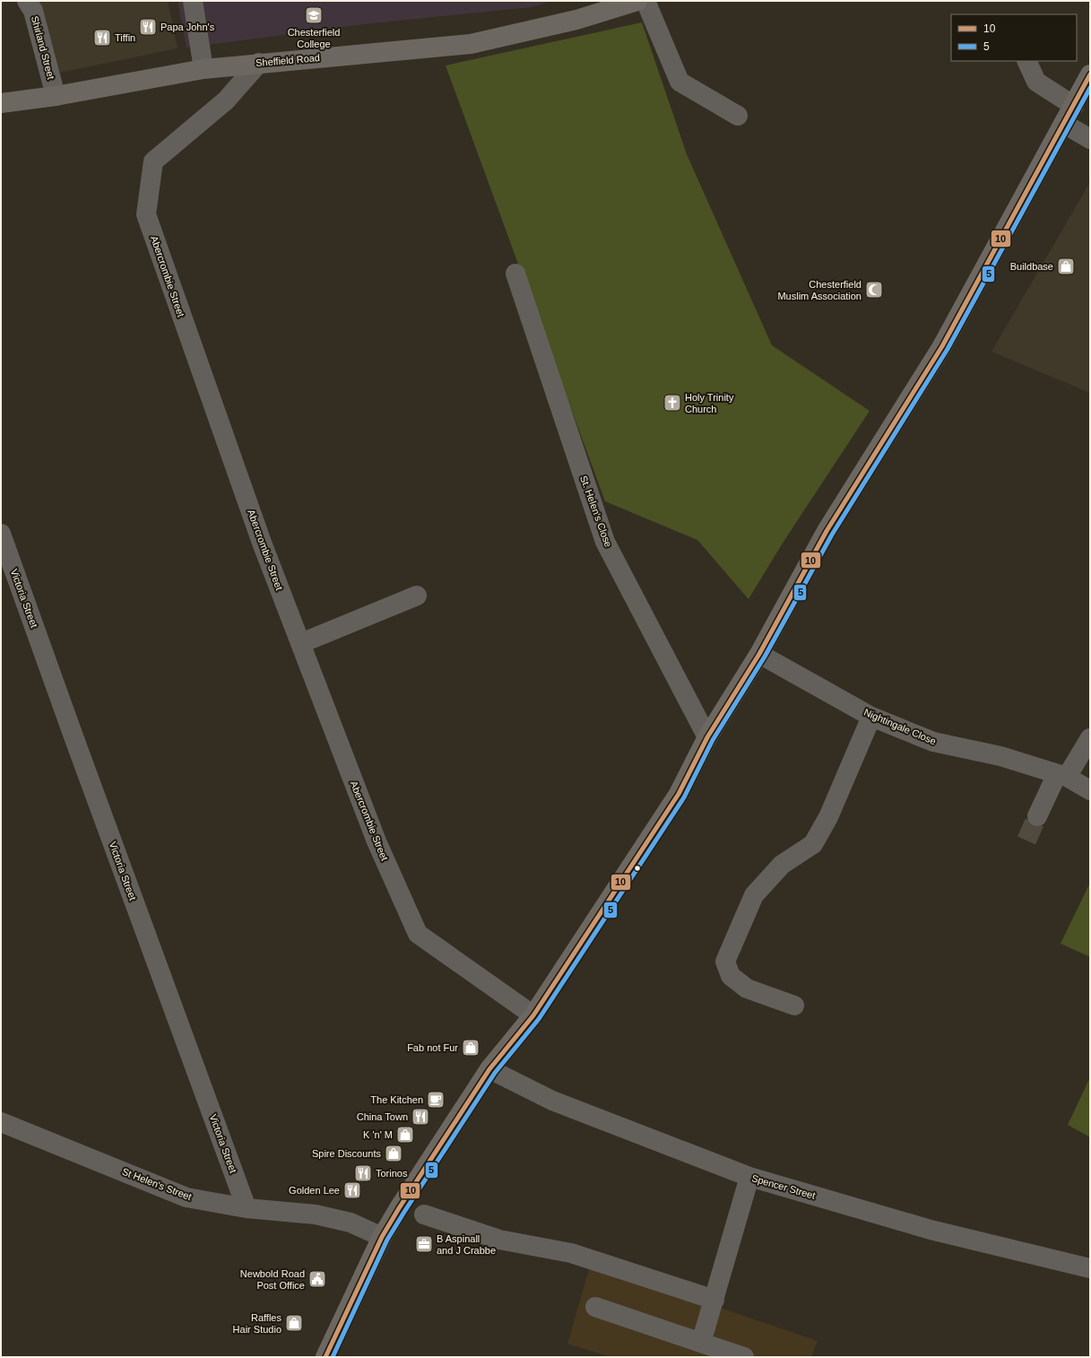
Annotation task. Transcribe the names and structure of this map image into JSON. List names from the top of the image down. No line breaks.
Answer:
{"streets":{"main road":["Sheffield Road"],"street":["Shirland Street","Abercrombie Street","St. Helen's Close","Victoria Street","Nightingale Close","St Helen's Street","Spencer Street"]},"crossings":[["Shirland Street","Sheffield Road"],["Sheffield Road","Abercrombie Street"],["Victoria Street","St Helen's Street"]],"places":{"school or university":["Chesterfield College"],"restaurant":["Papa John's","Tiffin","China Town","Torinos","Golden Lee"],"shop":["Buildbase","Fab not Fur","K 'n' M","Spire Discounts","Raffles Hair Studio"],"mosque":["Chesterfield Muslim Association"],"church":["Holy Trinity Church"],"cafe":["The Kitchen"],"office":["B Aspinall and J Crabbe"],"public building":["Newbold Road Post Office"]},"lines":["transit line 10","transit line 5"],"legend":["10","5"]}
